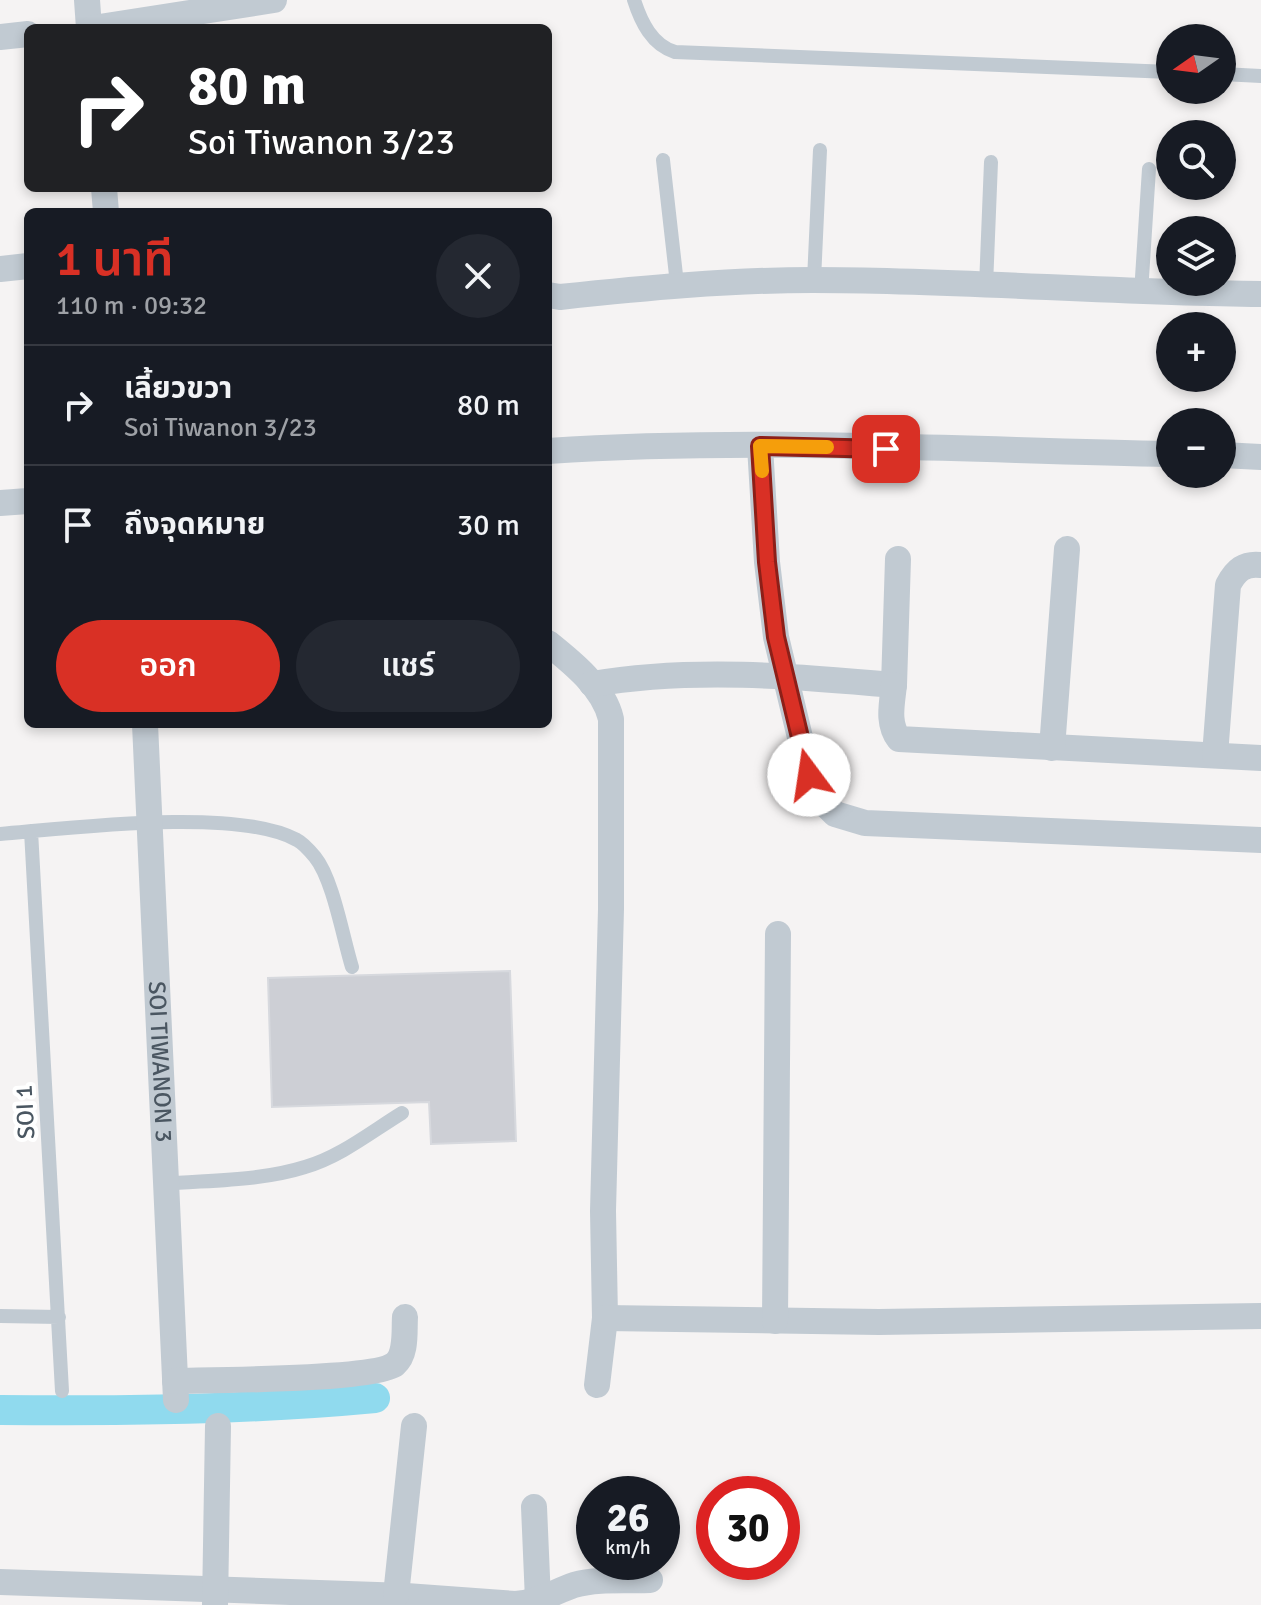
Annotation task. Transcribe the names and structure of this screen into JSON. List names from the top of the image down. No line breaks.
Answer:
{"streets":{"street":["SOI TIWANON 3"],"lane":["SOI 1"]},"north":"left","page":{"map_buttons":["+","−"],"turn":["80 m","Soi Tiwanon 3/23"],"heading":["1 นาที","110 m · 09:32"],"list":[{"name":"เลี้ยวขวา","note":"Soi Tiwanon 3/23","value":"80 m"},{"name":"ถึงจุดหมาย","value":"30 m"}],"buttons":["ออก","แชร์"],"speed":"26 km/h","limit":"30"}}
